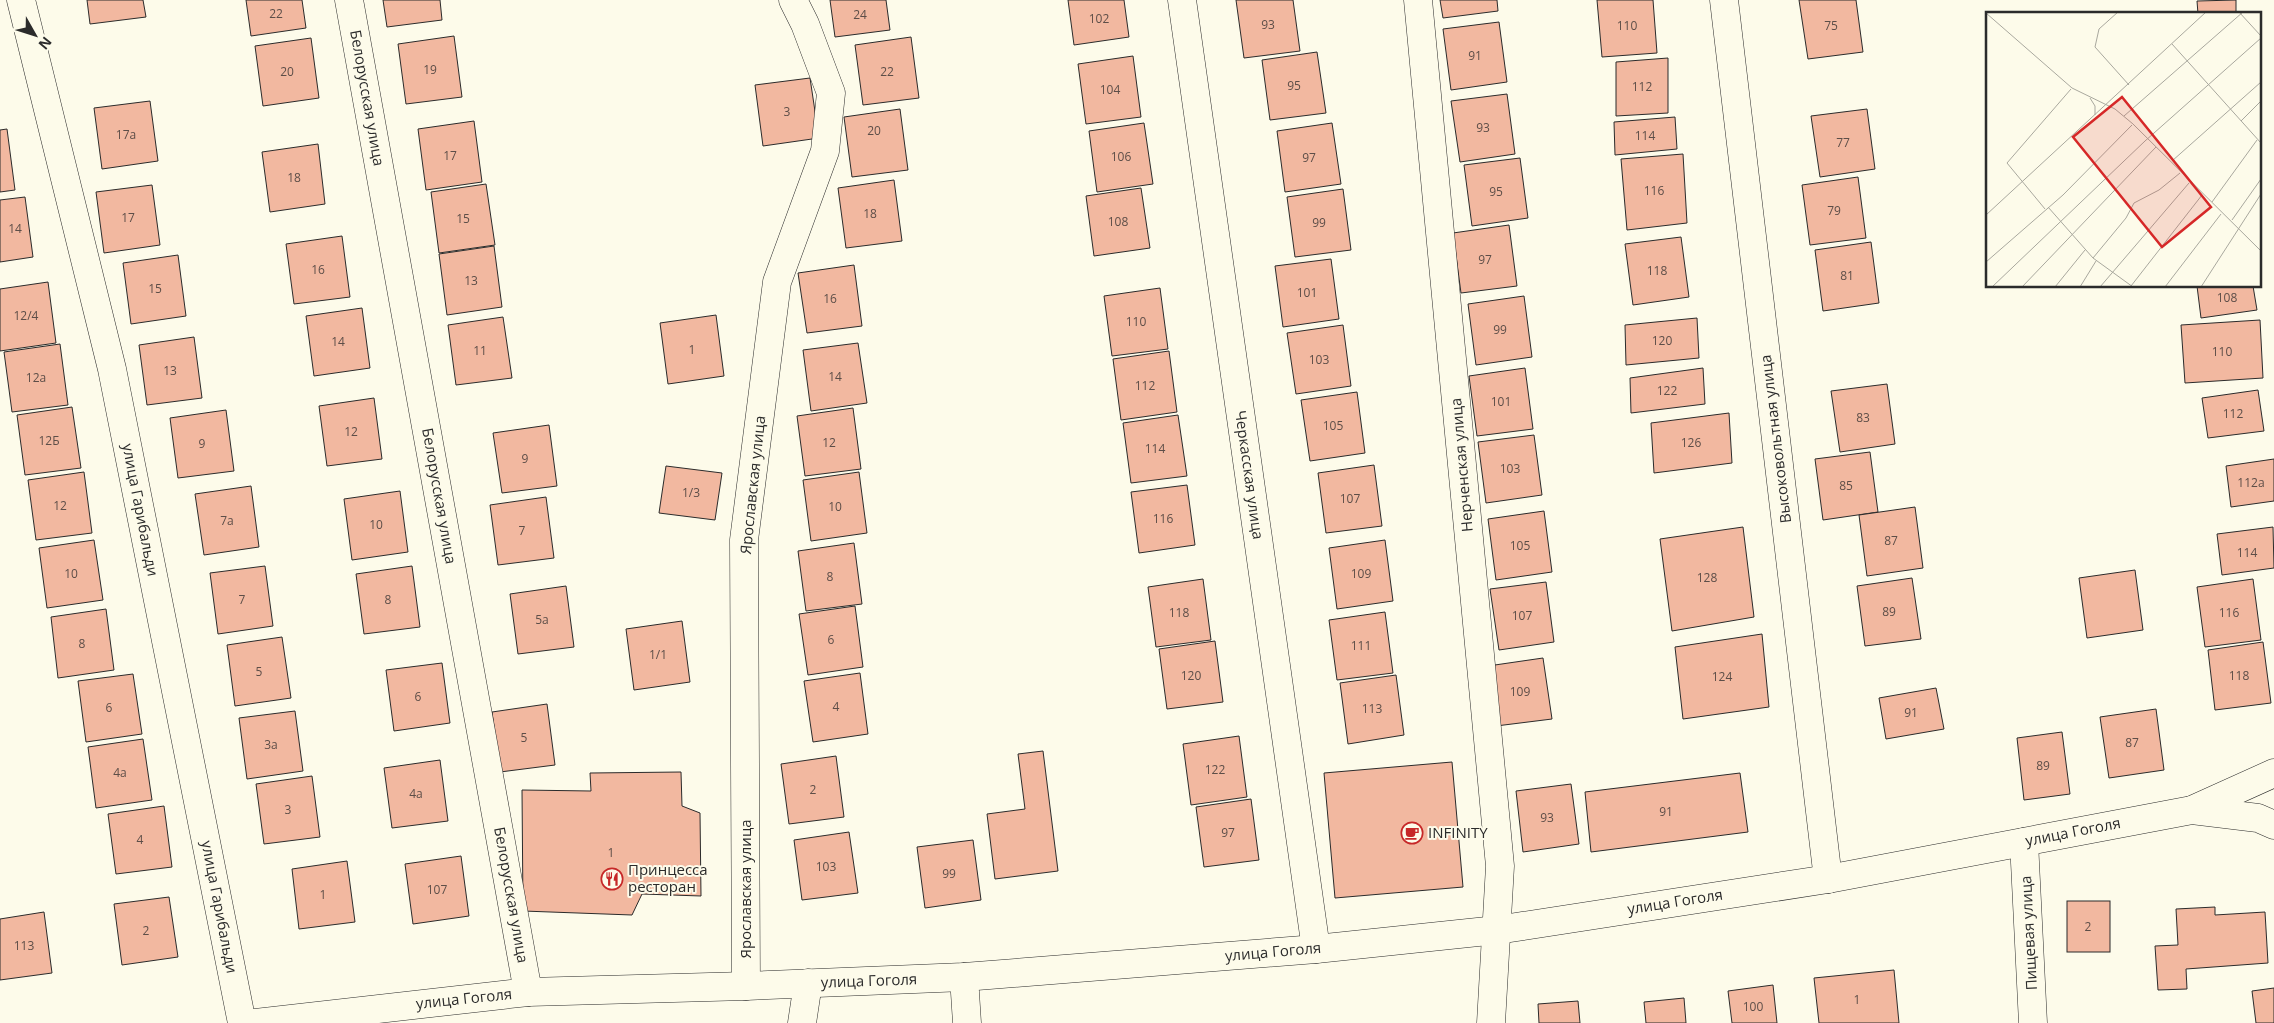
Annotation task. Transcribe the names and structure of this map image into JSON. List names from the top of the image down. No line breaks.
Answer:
{"streets":{"main road":["Белорусская улица","Высоковольтная улица","Нерченская улица","Черкасская улица","Ярославская улица","улица Гарибальди","улица Гоголя","Пищевая улица"]},"crossings":[["Белорусская улица","улица Гоголя"],["Высоковольтная улица","улица Гоголя"],["Нерченская улица","улица Гоголя"],["Черкасская улица","улица Гоголя"],["Ярославская улица","улица Гоголя"],["улица Гоголя","Пищевая улица"]],"places":{"cafe":["INFINITY"],"restaurant":["Принцесса ресторан"]},"house_numbers":["22","24","102","93","110","75","91","19","20","22","95","112","104","3","93","20","17а","114","77","17","106","97","18","116","95","79","18","17","15","108","99","14","97","16","118","81","13","15","101","108","16","12/4","110","99","120","14","1","11","110","103","13","14","12а","112","122","101","112","83","105","12","12Б","12","126","9","114","9","103","112а","85","1/3","107","12","10","116","7а","10","7","87","105","114","10","109","8","128","7","8","89","118","116","107","5a","6","8","111","1/1","5","120","118","124","109","6","4","6","113","91","5","87","3а","89","122","4а","2","4а","3","91","93","97","4","1","103","99","107","1","2","2","113","1","100"],"north":"bottom right"}
